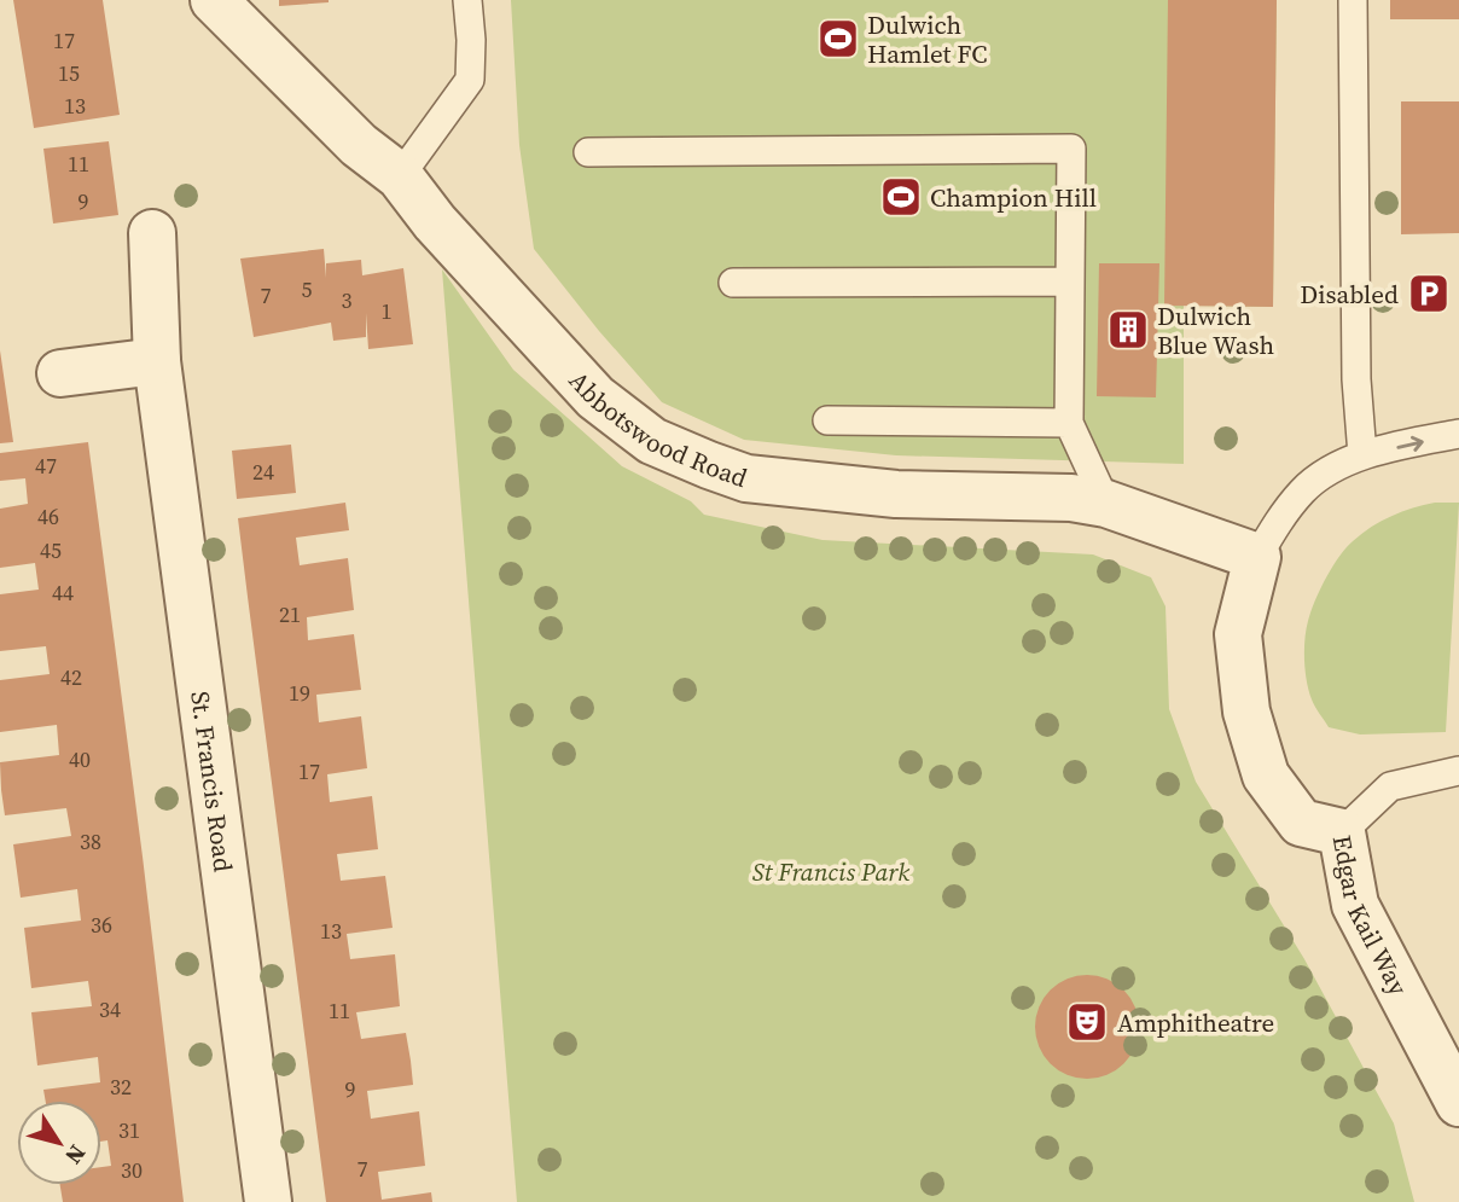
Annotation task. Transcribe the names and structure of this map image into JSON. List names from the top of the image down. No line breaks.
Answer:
{"streets":{"street":["Abbotswood Road","St. Francis Road","Edgar Kail Way"]},"crossings":[["Abbotswood Road","Edgar Kail Way"]],"parks":["St Francis Park"],"places":{"sports":["Dulwich Hamlet FC","Champion Hill"],"parking":["Disabled"],"building":["Dulwich Blue Wash"],"theatre":["Amphitheatre"]},"house_numbers":["17","15","13","11","9","5","7","3","1","47","24","46","45","44","21","42","19","40","17","38","36","13","34","11","32","9","31","7","30"],"north":"bottom right"}
